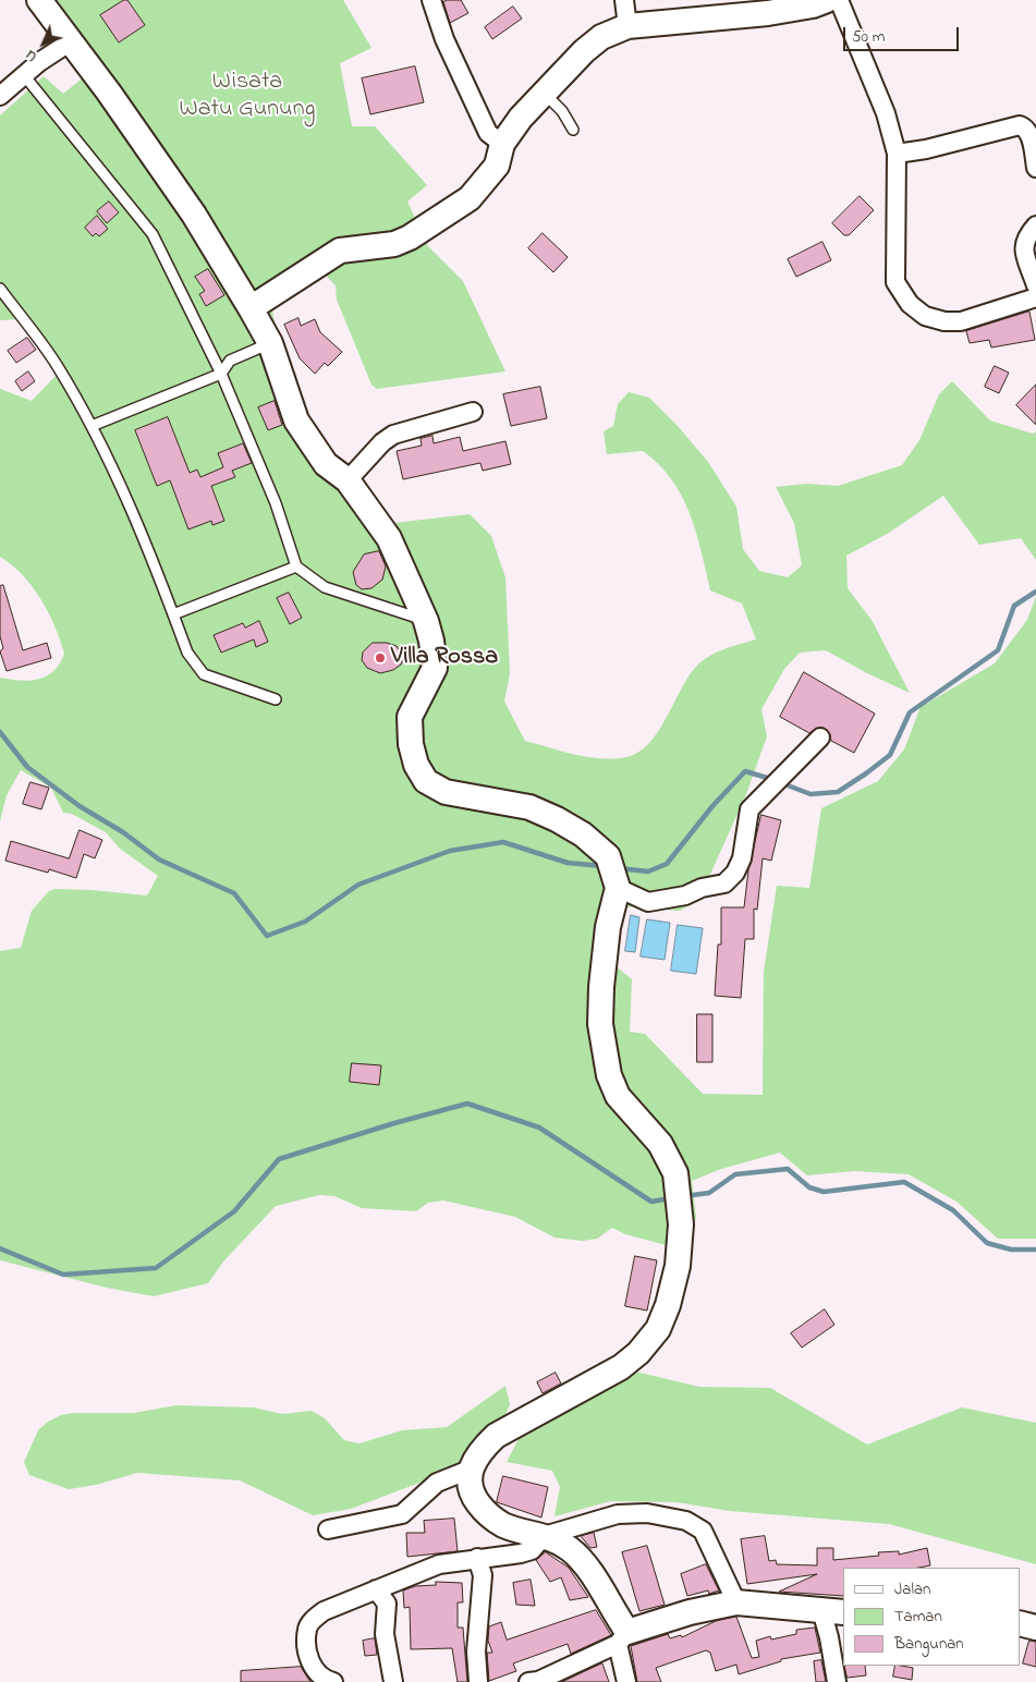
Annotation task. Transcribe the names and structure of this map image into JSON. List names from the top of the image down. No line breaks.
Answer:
{"parks":["Wisata Watu Gunung"],"places":["Villa Rossa"],"legend":["Jalan","Taman","Bangunan"],"scale_bar":"50 m","north":"bottom left"}
